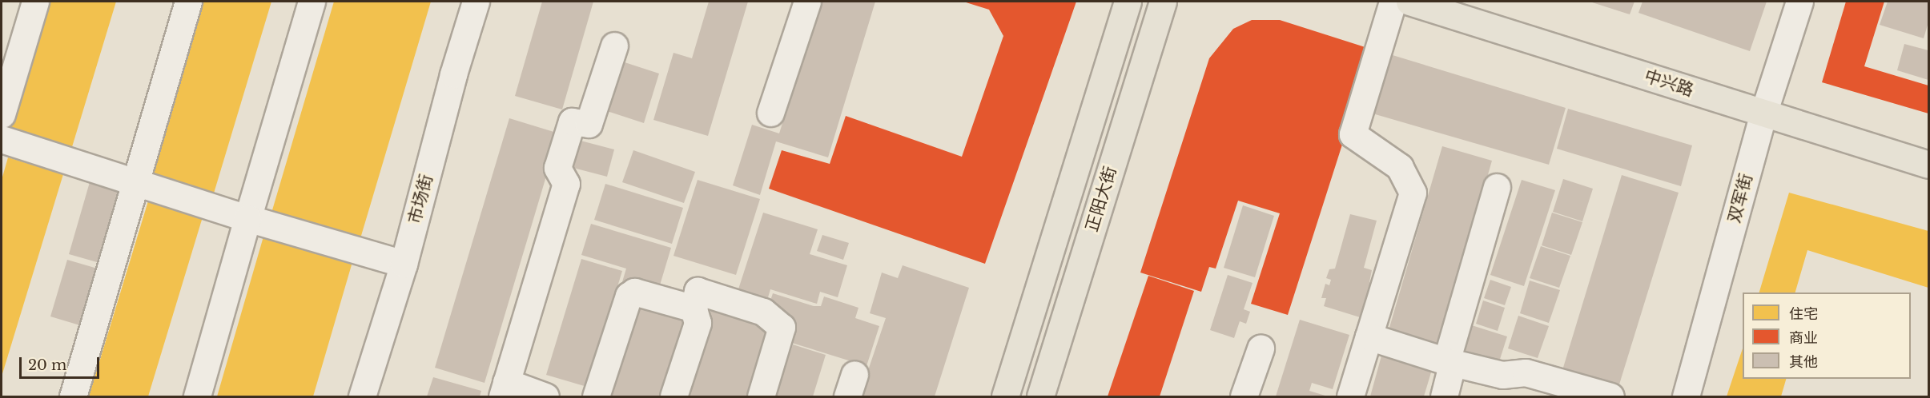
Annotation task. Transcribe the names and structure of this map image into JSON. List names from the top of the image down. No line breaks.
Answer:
{"streets":{"main road":["中兴路","正阳大街"],"street":["双军街","市场街"]},"crossings":[["中兴路","双军街"]],"legend":["住宅","商业","其他"],"scale_bar":"20 m"}
